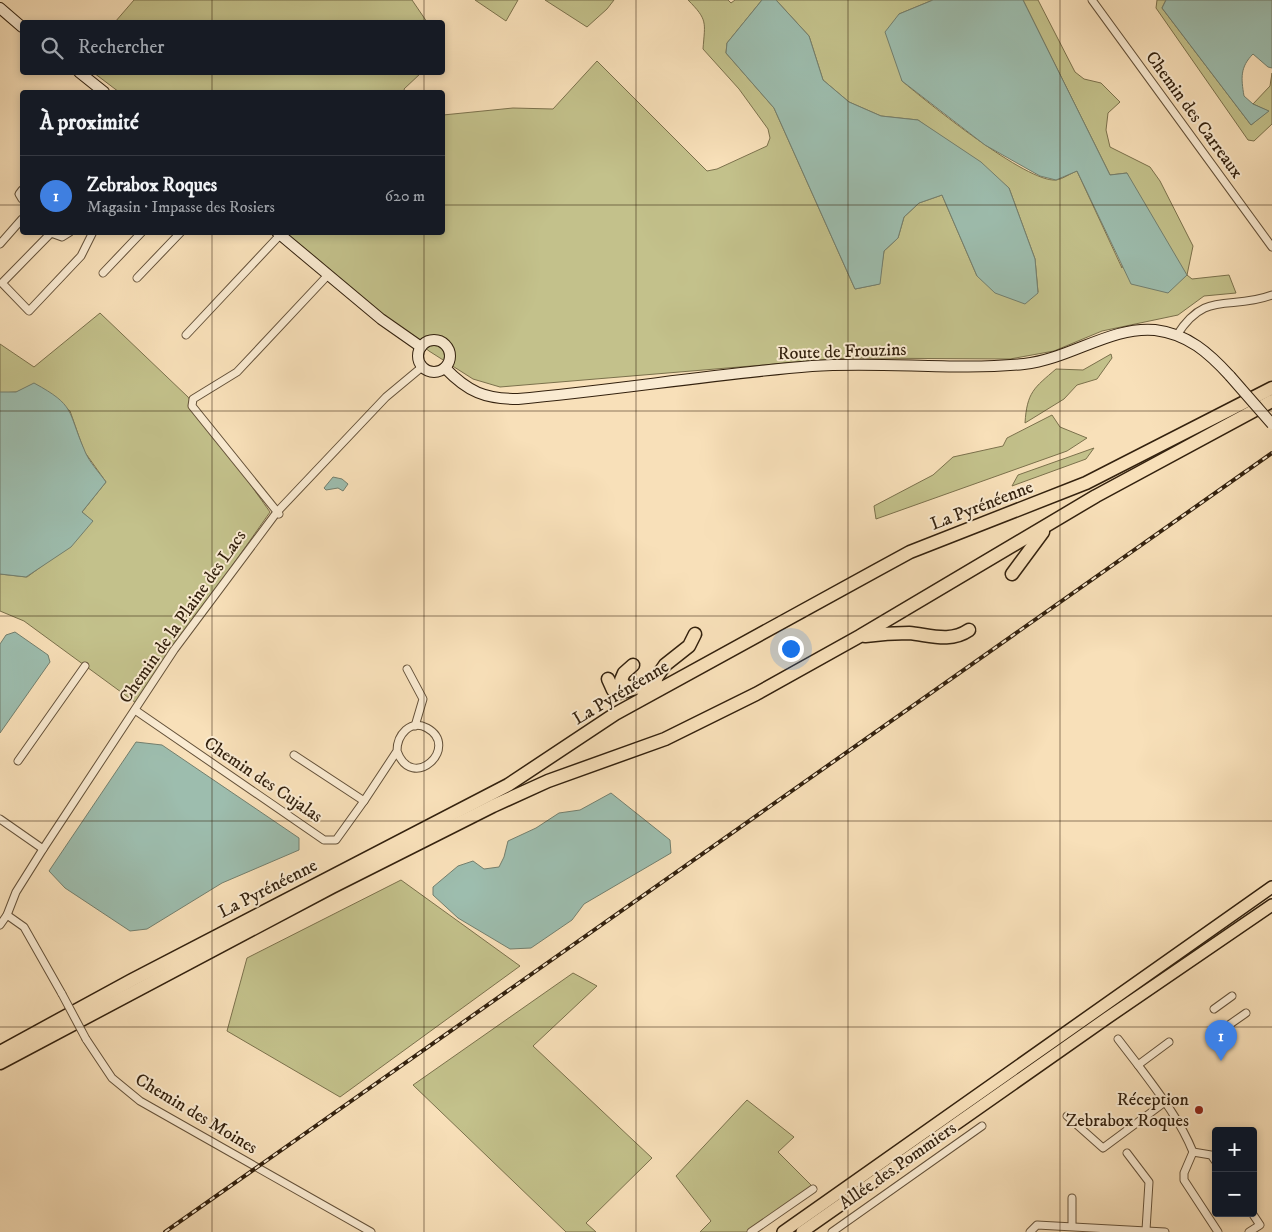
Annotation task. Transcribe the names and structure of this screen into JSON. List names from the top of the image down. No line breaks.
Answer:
{"streets":{"highway":["La Pyrénéenne"],"main road":["Route de Frouzins"],"street":["Chemin des Carreaux","Chemin de la Plaine des Lacs","Chemin des Cujalas","Chemin des Moines","Allée des Pommiers"]},"crossings":[["Route de Frouzins","Chemin de la Plaine des Lacs"],["Chemin de la Plaine des Lacs","Chemin des Cujalas"],["Chemin de la Plaine des Lacs","Chemin des Moines"]],"places":["Réception Zebrabox Roques"],"page":{"search":"Rechercher","heading":"À proximité","list":[{"mark":"1","name":"Zebrabox Roques","note":"Magasin · Impasse des Rosiers","value":"620 m"}],"pins":"1","map_buttons":["+","−"]}}
